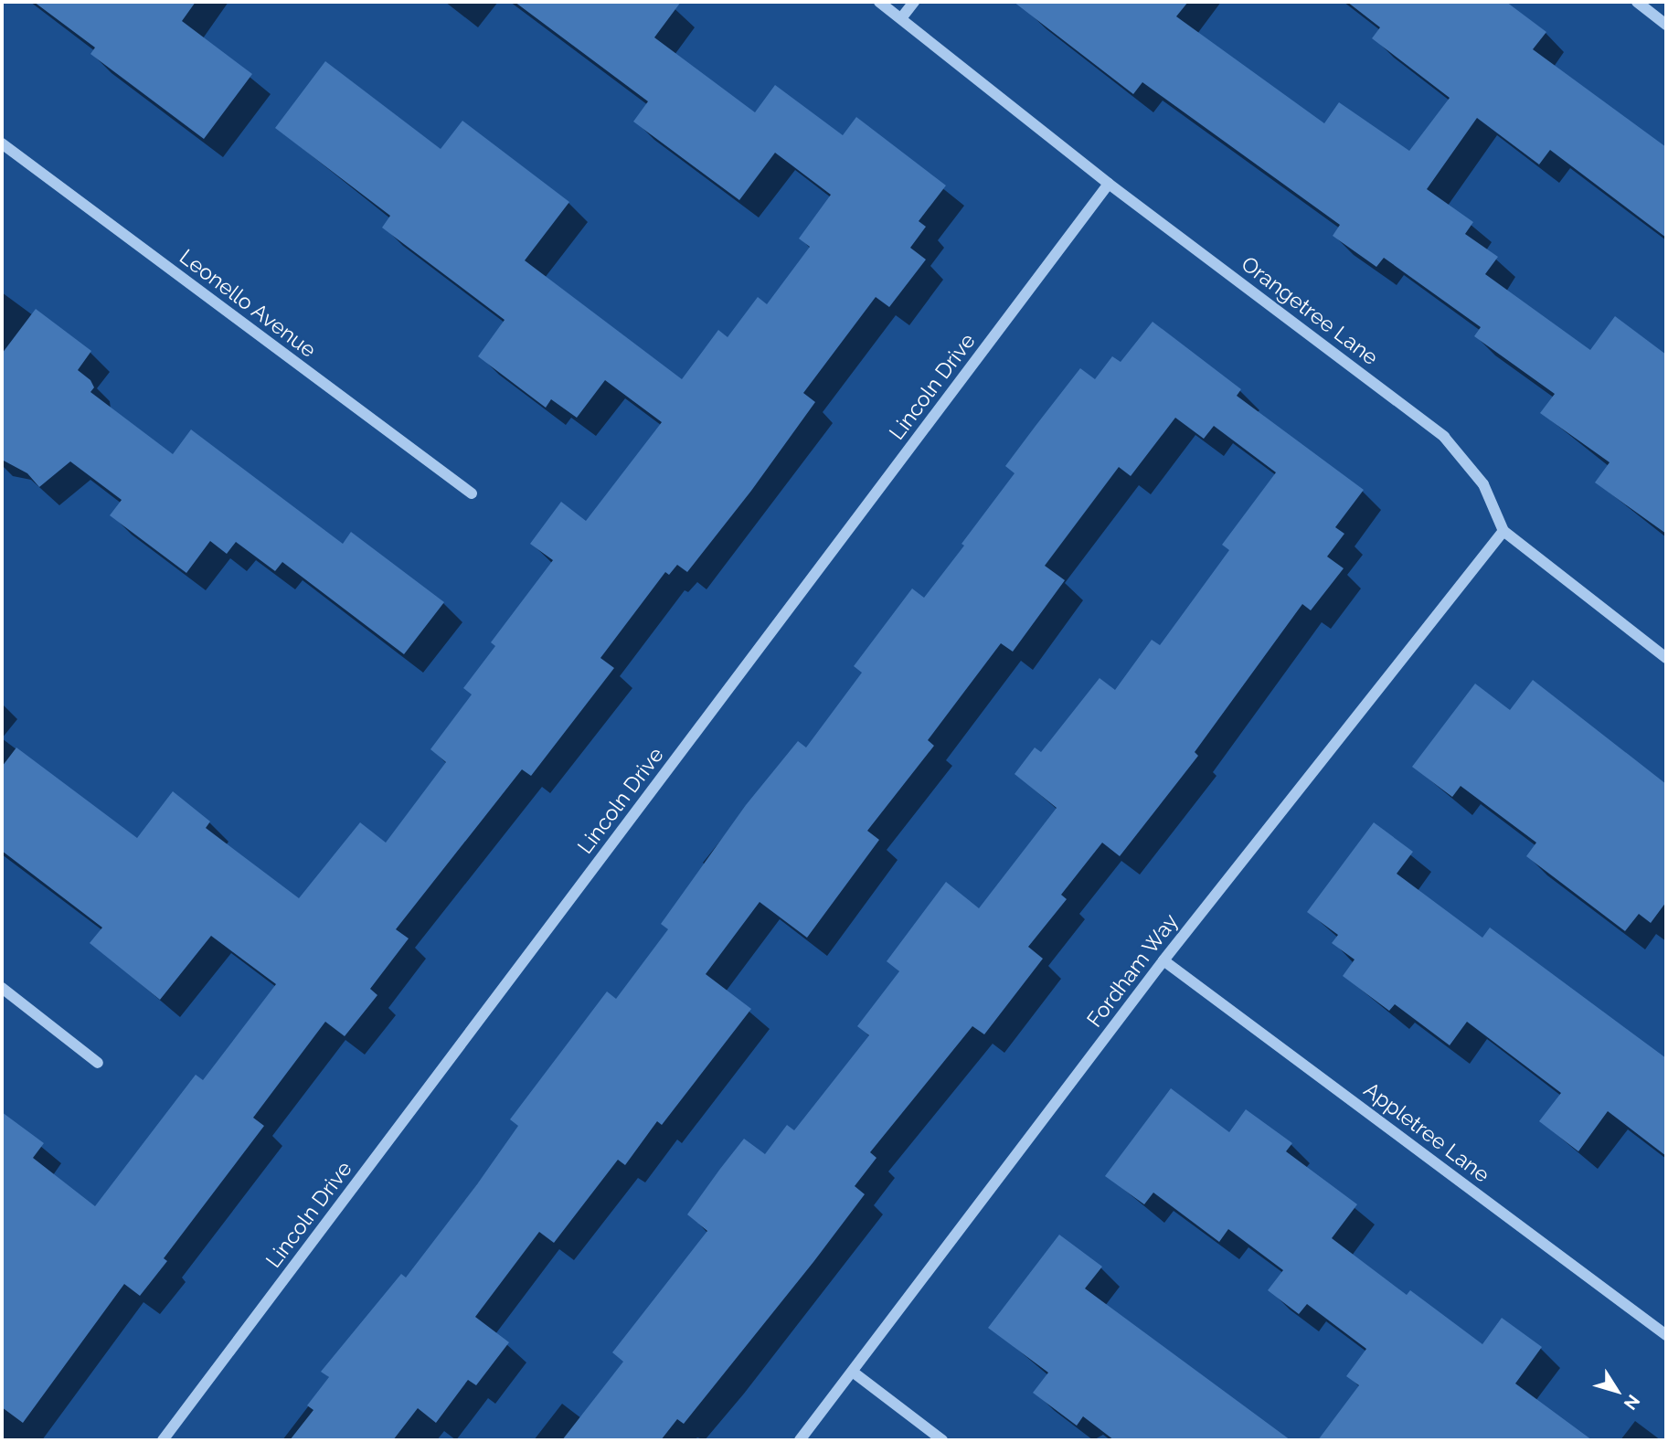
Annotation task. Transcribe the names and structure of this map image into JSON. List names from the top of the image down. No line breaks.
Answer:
{"streets":{"street":["Leonello Avenue","Orangetree Lane","Lincoln Drive","Fordham Way","Appletree Lane"]},"crossings":[["Orangetree Lane","Lincoln Drive"],["Orangetree Lane","Fordham Way"],["Fordham Way","Appletree Lane"]],"north":"bottom right"}
